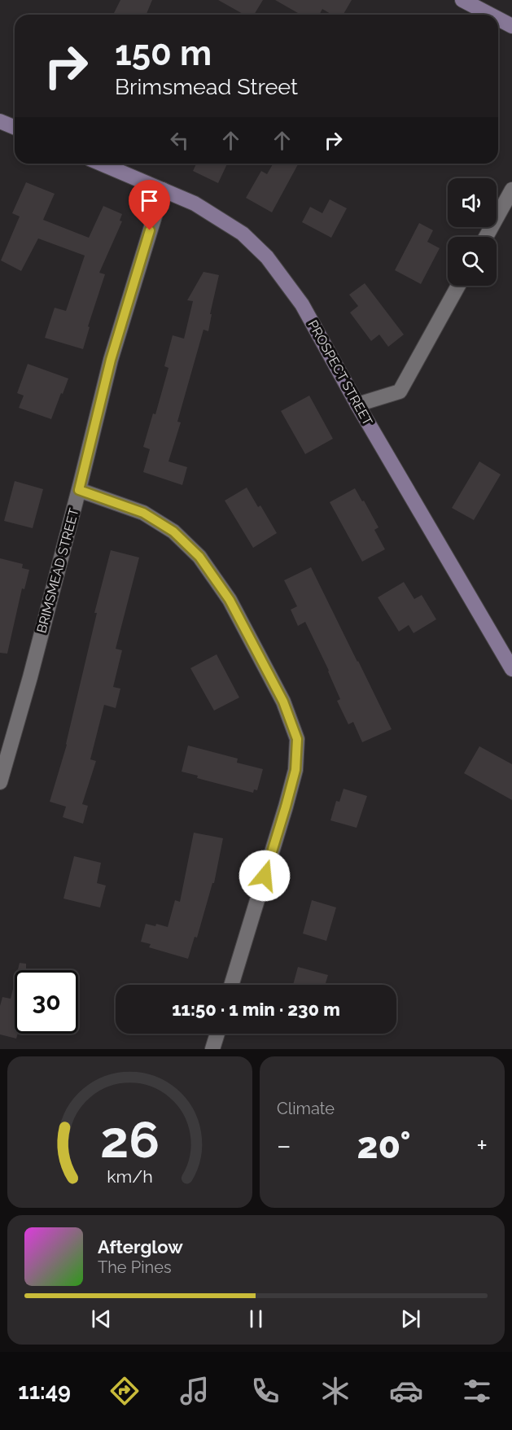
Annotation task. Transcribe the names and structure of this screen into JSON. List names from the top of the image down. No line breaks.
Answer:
{"streets":{"main road":["PROSPECT STREET"],"street":["BRIMSMEAD STREET"]},"crossings":[["PROSPECT STREET","BRIMSMEAD STREET"]],"page":{"turn":["150 m","Brimsmead Street"],"limit":"30","trip":"11:50 · 1 min · 230 m","tile":"Climate","heat":["−","20°","+"],"song":["Afterglow","The Pines"],"tabs":"11:49","gauge":["26","km/h"]}}
